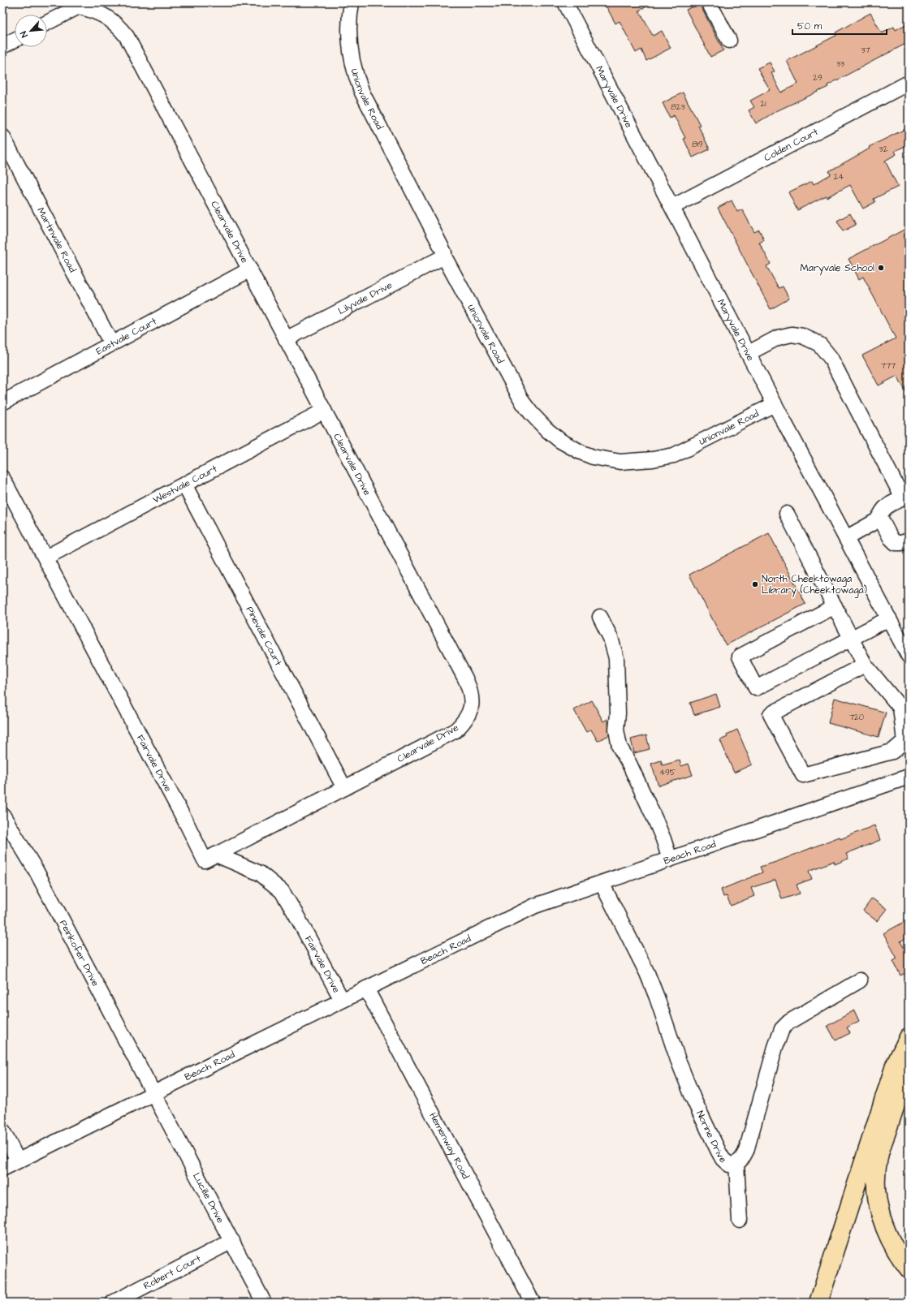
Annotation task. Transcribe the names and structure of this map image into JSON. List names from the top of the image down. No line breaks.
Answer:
{"streets":{"street":["Maryvale Drive","Unionvale Road","Colden Court","Clearvale Drive","Martinvale Road","Lilyvale Drive","Eastvale Court","Westvale Court","Pinevale Court","Fairvale Drive","Beach Road","Peinkofer Drive","Norine Drive","Hemenway Road","Lucille Drive","Robert Court"]},"crossings":[["Maryvale Drive","Unionvale Road"],["Maryvale Drive","Colden Court"],["Unionvale Road","Lilyvale Drive"],["Clearvale Drive","Lilyvale Drive"],["Clearvale Drive","Eastvale Court"],["Clearvale Drive","Westvale Court"],["Clearvale Drive","Pinevale Court"],["Clearvale Drive","Fairvale Drive"],["Martinvale Road","Eastvale Court"],["Westvale Court","Pinevale Court"],["Westvale Court","Fairvale Drive"],["Fairvale Drive","Beach Road"],["Beach Road","Peinkofer Drive"],["Beach Road","Norine Drive"],["Beach Road","Hemenway Road"],["Beach Road","Lucille Drive"],["Peinkofer Drive","Lucille Drive"],["Lucille Drive","Robert Court"]],"places":["Maryvale School","North Cheektowaga Library (Cheektowaga)"],"house_numbers":["37","33","29","21","823","819","32","24","777","720","495"],"scale_bar":"50 m","north":"bottom left"}
